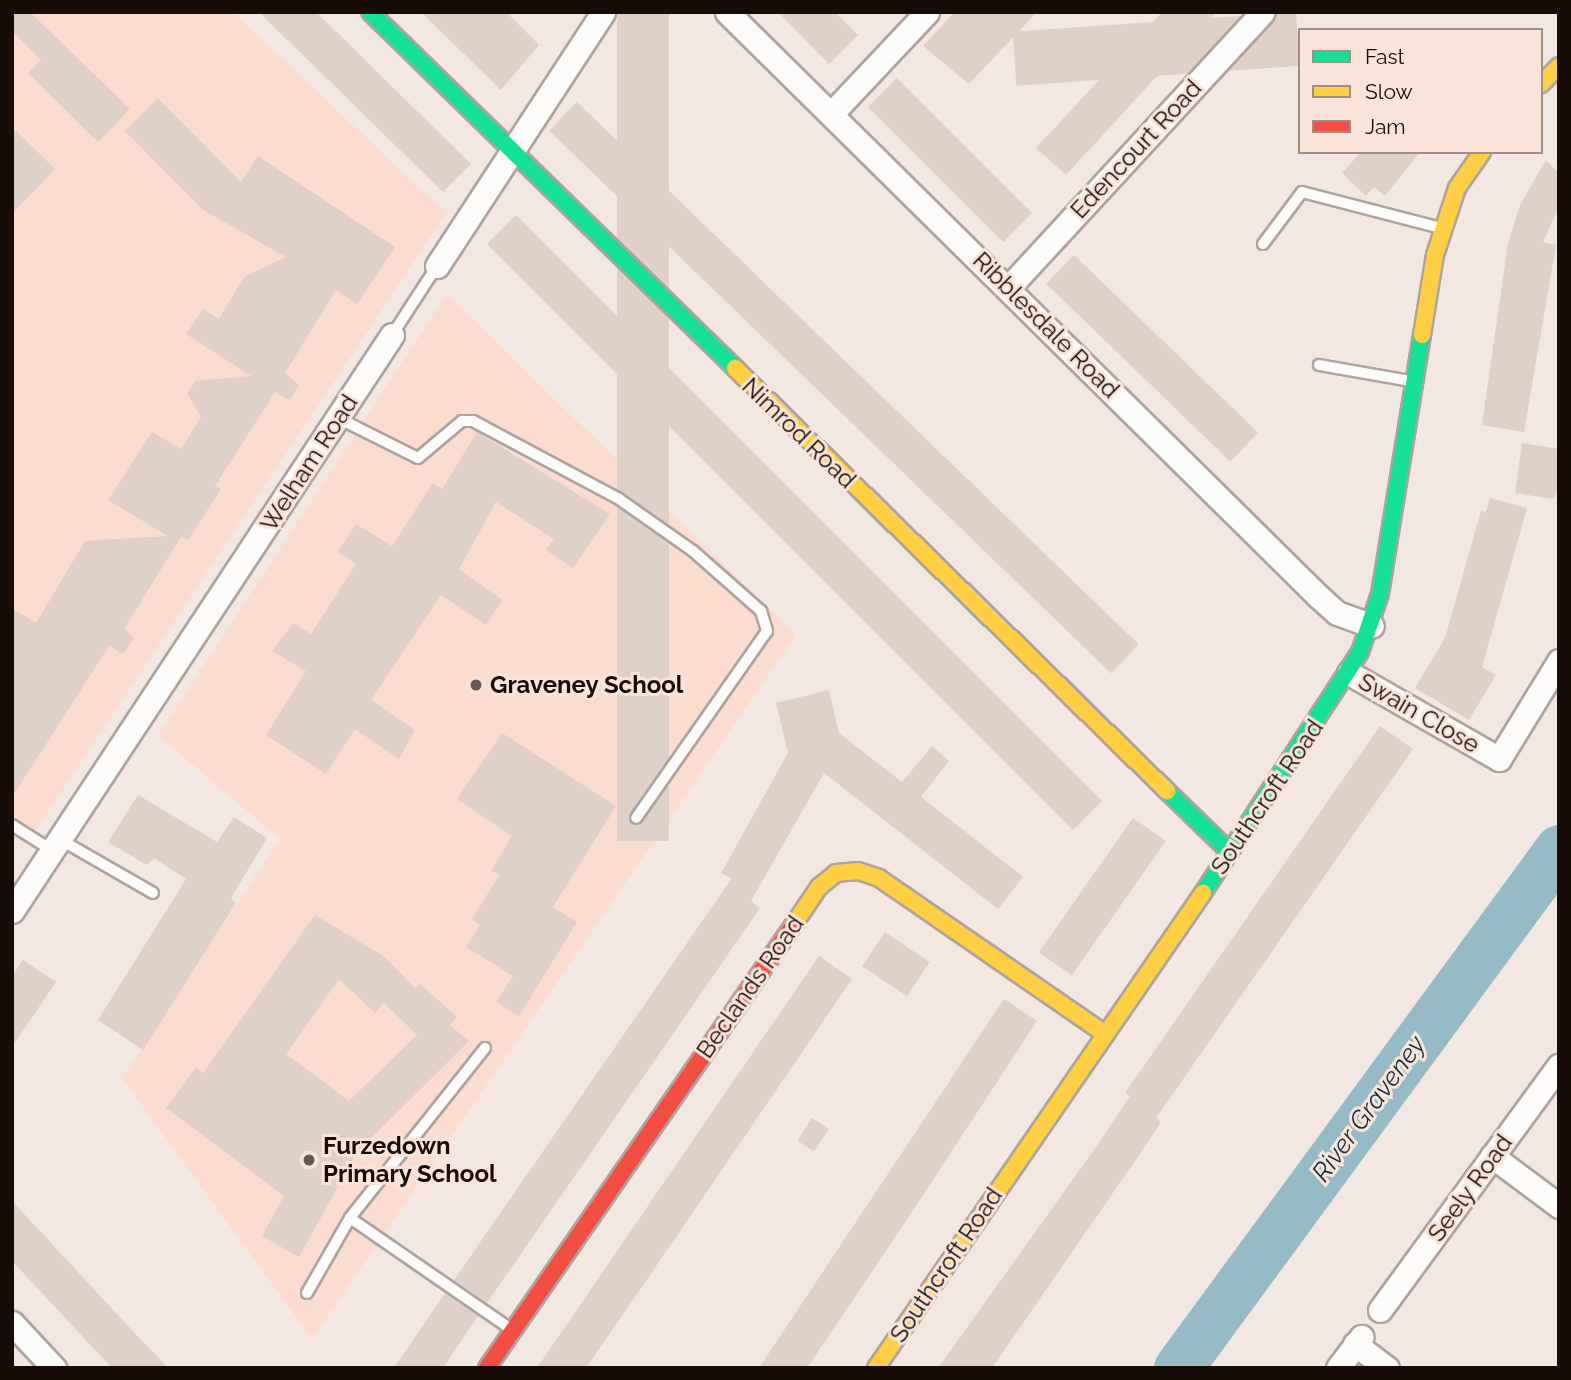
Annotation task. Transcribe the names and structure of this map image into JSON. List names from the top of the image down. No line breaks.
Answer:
{"streets":{"street":["Edencourt Road","Ribblesdale Road","Nimrod Road","Welham Road","Swain Close","Southcroft Road","Beclands Road","Seely Road"]},"crossings":[["Edencourt Road","Ribblesdale Road"],["Ribblesdale Road","Southcroft Road"],["Nimrod Road","Welham Road"],["Nimrod Road","Southcroft Road"],["Swain Close","Southcroft Road"],["Southcroft Road","Beclands Road"]],"water":["River Graveney"],"places":["Graveney School","Furzedown Primary School"],"legend":["Fast","Slow","Jam"]}
